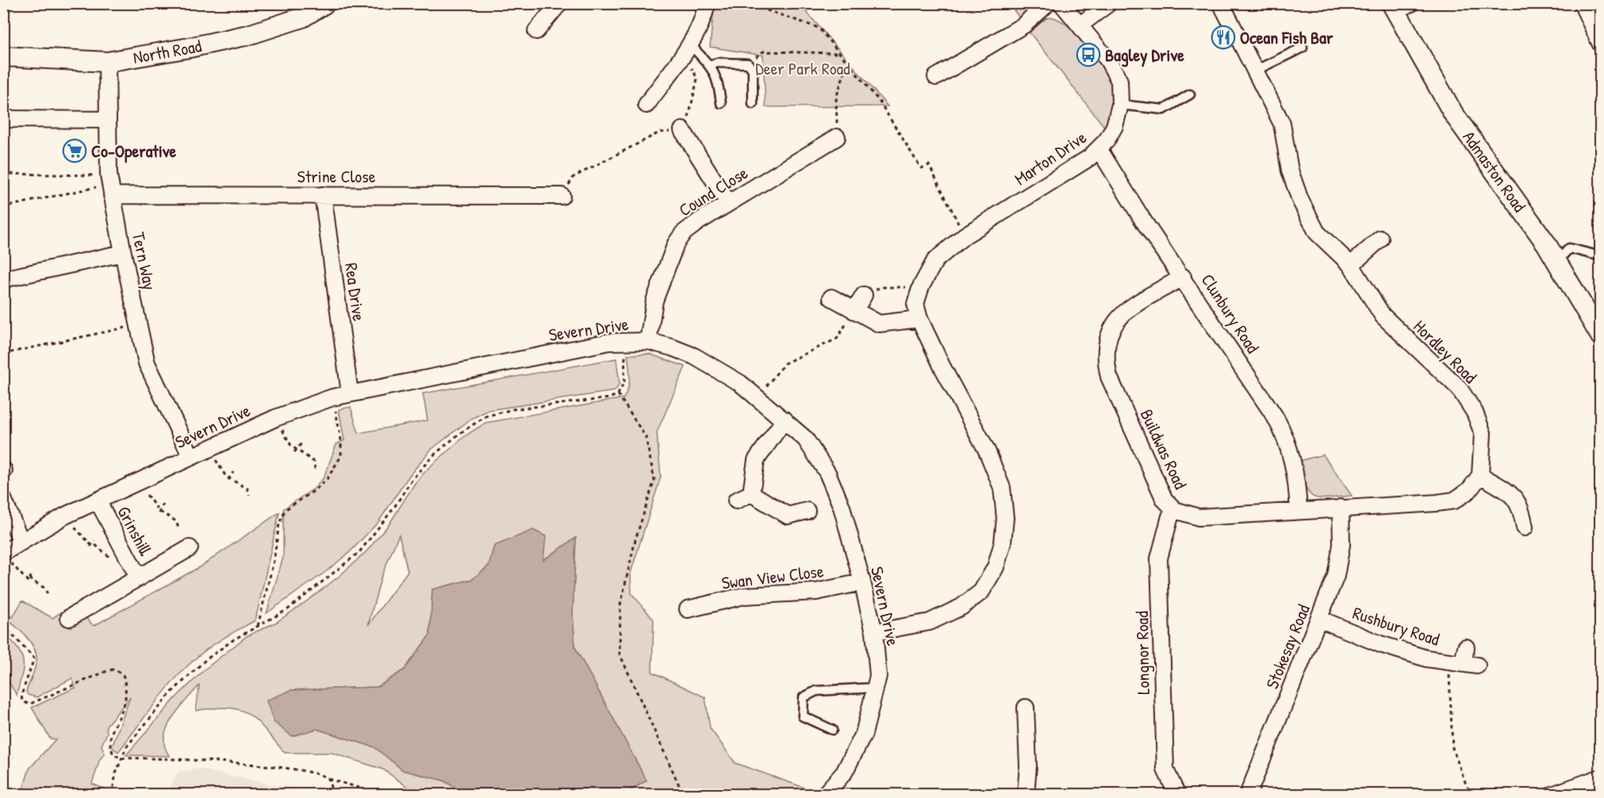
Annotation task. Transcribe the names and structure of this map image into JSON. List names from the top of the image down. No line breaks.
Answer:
{"streets":{"street":["North Road","Marton Drive","Admaston Road","Strine Close","Cound Close","Tern Way","Rea Drive","Clunbury Road","Severn Drive","Hordley Road","Buildwas Road","Grinshill","Swan View Close","Rushbury Road","Stokesay Road","Longnor Road"]},"crossings":[["North Road","Tern Way"],["Marton Drive","Clunbury Road"],["Marton Drive","Severn Drive"],["Strine Close","Tern Way"],["Strine Close","Rea Drive"],["Cound Close","Severn Drive"],["Tern Way","Severn Drive"],["Rea Drive","Severn Drive"],["Clunbury Road","Buildwas Road"],["Severn Drive","Grinshill"],["Severn Drive","Swan View Close"],["Buildwas Road","Stokesay Road"],["Buildwas Road","Longnor Road"],["Rushbury Road","Stokesay Road"]],"parks":["Deer Park Road"],"places":{"restaurant":["Ocean Fish Bar"],"bus stop":["Bagley Drive"],"supermarket":["Co-Operative"]}}
